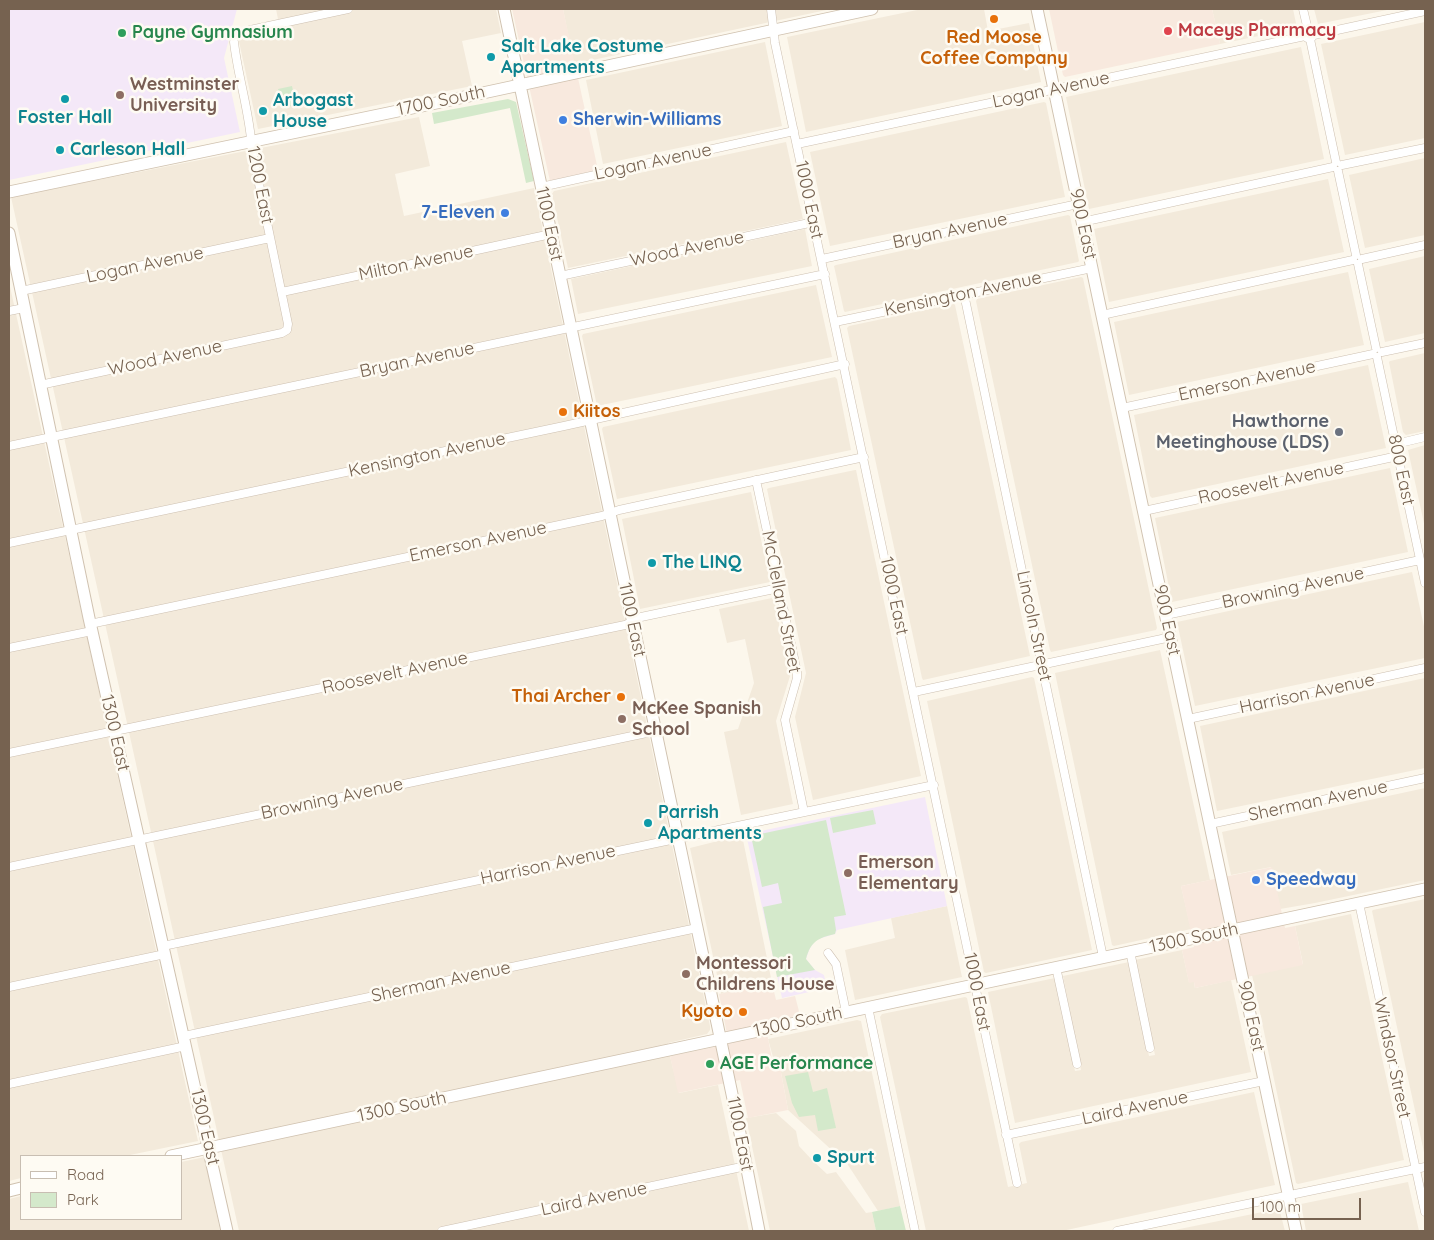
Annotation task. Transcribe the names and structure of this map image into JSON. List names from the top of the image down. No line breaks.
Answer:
{"streets":{"street":["Logan Avenue","1700 South","1200 East","1000 East","1100 East","900 East","Bryan Avenue","Wood Avenue","Milton Avenue","Kensington Avenue","Emerson Avenue","800 East","Roosevelt Avenue","Browning Avenue","McClelland Street","Lincoln Street","Harrison Avenue","1300 East","Sherman Avenue","1300 South","Windsor Street","Laird Avenue"]},"crossings":[["Logan Avenue","1200 East"],["Logan Avenue","1000 East"],["Logan Avenue","1100 East"],["Logan Avenue","900 East"],["Logan Avenue","800 East"],["Logan Avenue","1300 East"],["1700 South","1200 East"],["1700 South","1000 East"],["1700 South","1100 East"],["1200 East","Wood Avenue"],["1200 East","Milton Avenue"],["1000 East","Bryan Avenue"],["1000 East","Wood Avenue"],["1000 East","Kensington Avenue"],["1000 East","Emerson Avenue"],["1000 East","Harrison Avenue"],["1000 East","1300 South"],["1000 East","Laird Avenue"],["1100 East","Bryan Avenue"],["1100 East","Wood Avenue"],["1100 East","Milton Avenue"],["1100 East","Kensington Avenue"],["1100 East","Emerson Avenue"],["1100 East","Roosevelt Avenue"],["1100 East","Browning Avenue"],["1100 East","Harrison Avenue"],["1100 East","Sherman Avenue"],["1100 East","1300 South"],["1100 East","Laird Avenue"],["900 East","Bryan Avenue"],["900 East","Kensington Avenue"],["900 East","Emerson Avenue"],["900 East","Roosevelt Avenue"],["900 East","Browning Avenue"],["900 East","Harrison Avenue"],["900 East","Sherman Avenue"],["900 East","1300 South"],["900 East","Laird Avenue"],["Bryan Avenue","1300 East"],["Wood Avenue","1300 East"],["Kensington Avenue","Lincoln Street"],["Kensington Avenue","1300 East"],["Emerson Avenue","800 East"],["Emerson Avenue","McClelland Street"],["Emerson Avenue","1300 East"],["800 East","Roosevelt Avenue"],["800 East","Browning Avenue"],["Roosevelt Avenue","McClelland Street"],["Roosevelt Avenue","1300 East"],["Browning Avenue","1300 East"],["McClelland Street","Harrison Avenue"],["Lincoln Street","1300 South"],["Harrison Avenue","1300 East"],["1300 East","Sherman Avenue"],["1300 East","1300 South"],["1300 South","Windsor Street"]],"places":["Red Moose Coffee Company","Maceys Pharmacy","Payne Gymnasium","Salt Lake Costume Apartments","Westminster University","Foster Hall","Arbogast House","Sherwin-Williams","Carleson Hall","7-Eleven","Kiitos","Hawthorne Meetinghouse (LDS)","The LINQ","Thai Archer","McKee Spanish School","Parrish Apartments","Emerson Elementary","Speedway","Montessori Childrens House","Kyoto","AGE Performance","Spurt"],"legend":["Road","Park"],"scale_bar":"100 m"}
